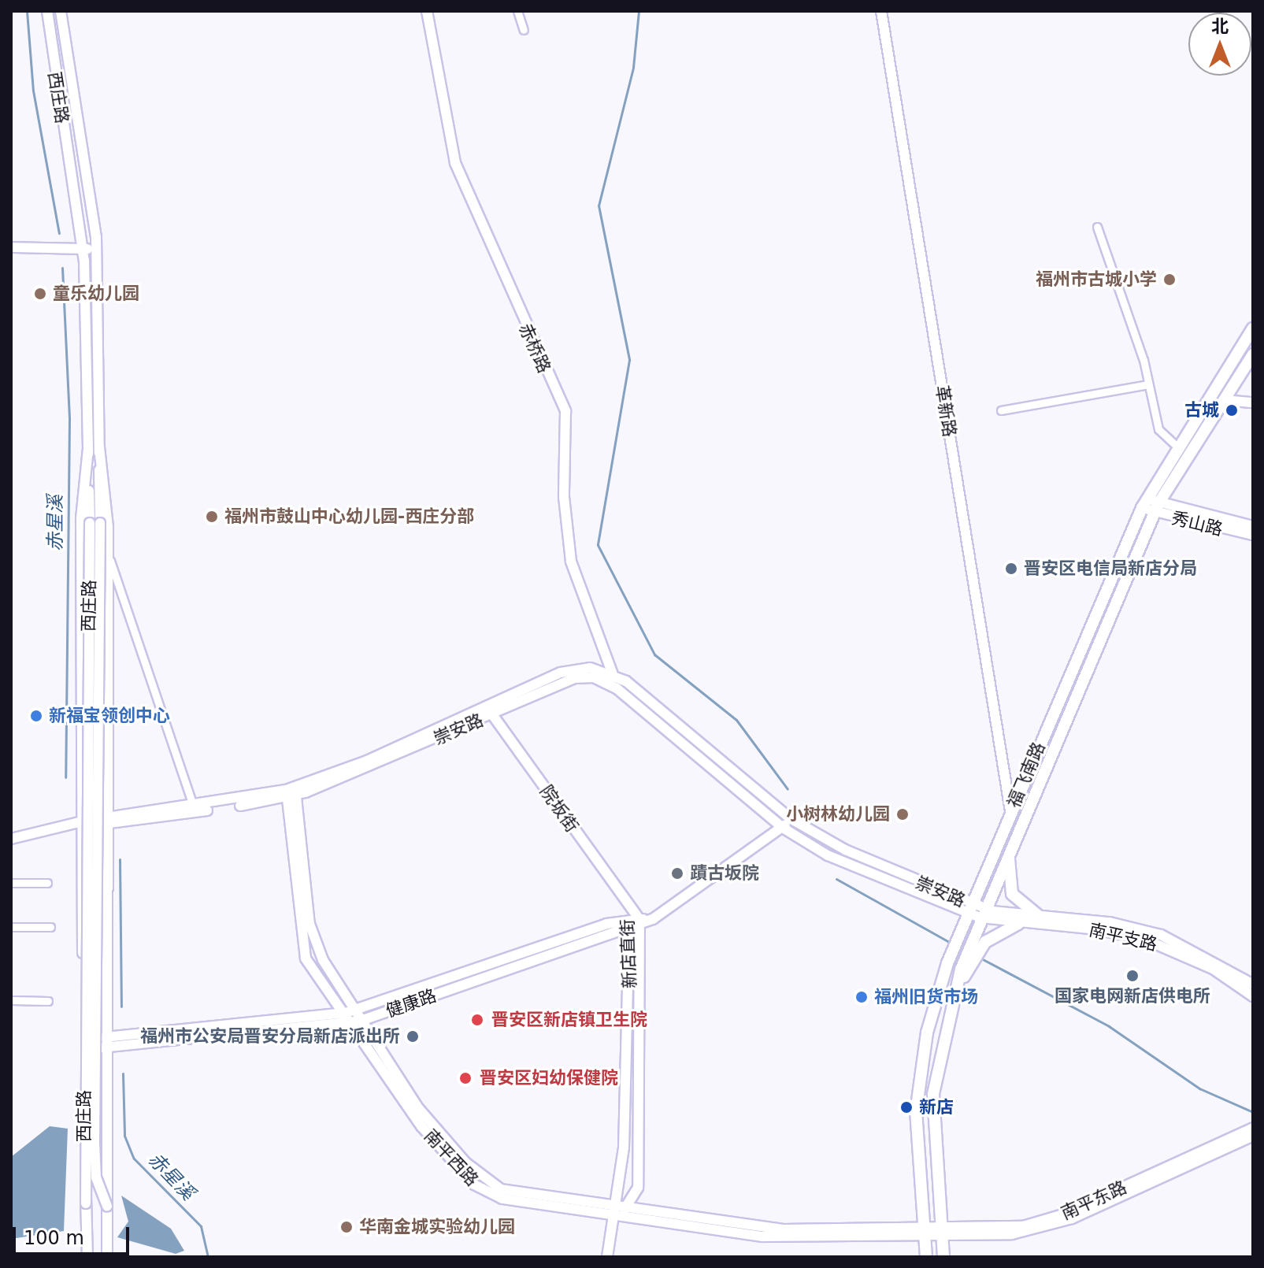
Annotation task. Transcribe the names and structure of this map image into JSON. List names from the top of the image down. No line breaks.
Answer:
{"streets":{"main road":["福飞南路"],"street":["西庄路","赤桥路","革新路","秀山路","崇安路","院坂街","南平支路","新店直街","健康路","南平西路","南平东路"]},"crossings":[["赤桥路","崇安路"],["革新路","福飞南路"],["秀山路","福飞南路"],["崇安路","福飞南路"],["崇安路","院坂街"],["崇安路","南平支路"],["崇安路","健康路"],["崇安路","南平西路"],["福飞南路","南平支路"],["福飞南路","南平西路"],["福飞南路","南平东路"],["院坂街","新店直街"],["新店直街","健康路"],["新店直街","南平西路"],["健康路","南平西路"],["南平西路","南平东路"]],"water":["赤星溪"],"places":["福州市古城小学","童乐幼儿园","古城","福州市鼓山中心幼儿园-西庄分部","晋安区电信局新店分局","新福宝领创中心","小树林幼儿园","蹟古坂院","国家电网新店供电所","福州旧货市场","晋安区新店镇卫生院","福州市公安局晋安分局新店派出所","晋安区妇幼保健院","新店","华南金城实验幼儿园"],"scale_bar":"100 m","north":"top"}
